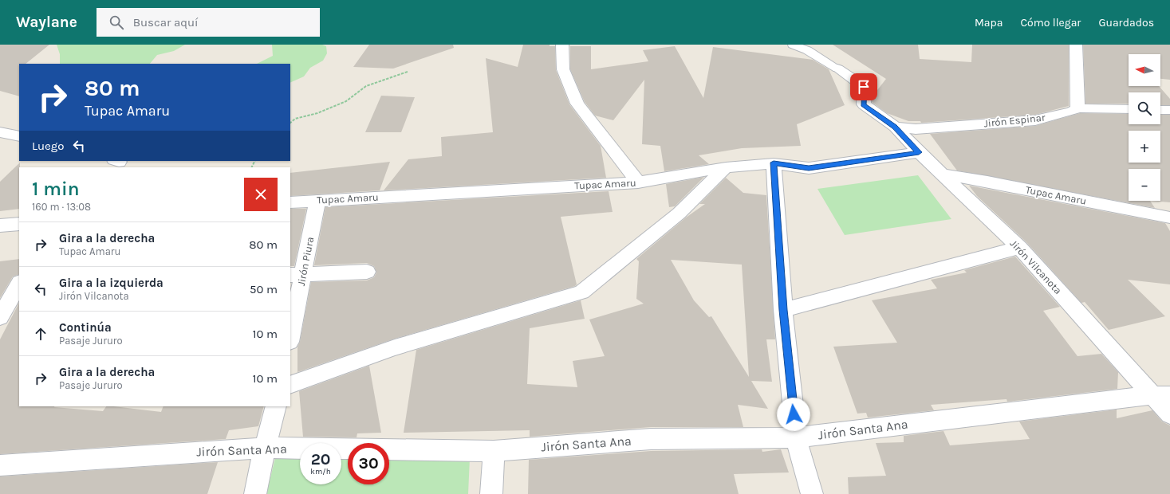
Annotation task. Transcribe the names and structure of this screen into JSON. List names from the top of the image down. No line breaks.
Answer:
{"streets":{"street":["Jirón Espinar","Tupac Amaru","Jirón Piura","Jirón Vilcanota","Jirón Santa Ana"]},"crossings":[["Jirón Espinar","Jirón Vilcanota"],["Tupac Amaru","Jirón Piura"],["Tupac Amaru","Jirón Vilcanota"],["Jirón Vilcanota","Jirón Santa Ana"]],"north":"left","page":{"header":"Waylane","search":"Buscar aquí","nav":["Mapa","Cómo llegar","Guardados"],"map_buttons":["+","−"],"turn":["80 m","Tupac Amaru"],"then":"Luego","heading":["1 min","160 m · 13:08"],"list":[{"name":"Gira a la derecha","note":"Tupac Amaru","value":"80 m"},{"name":"Gira a la izquierda","note":"Jirón Vilcanota","value":"50 m"},{"name":"Continúa","note":"Pasaje Jururo","value":"10 m"},{"name":"Gira a la derecha","note":"Pasaje Jururo","value":"10 m"}],"speed":"20 km/h","limit":"30"}}
